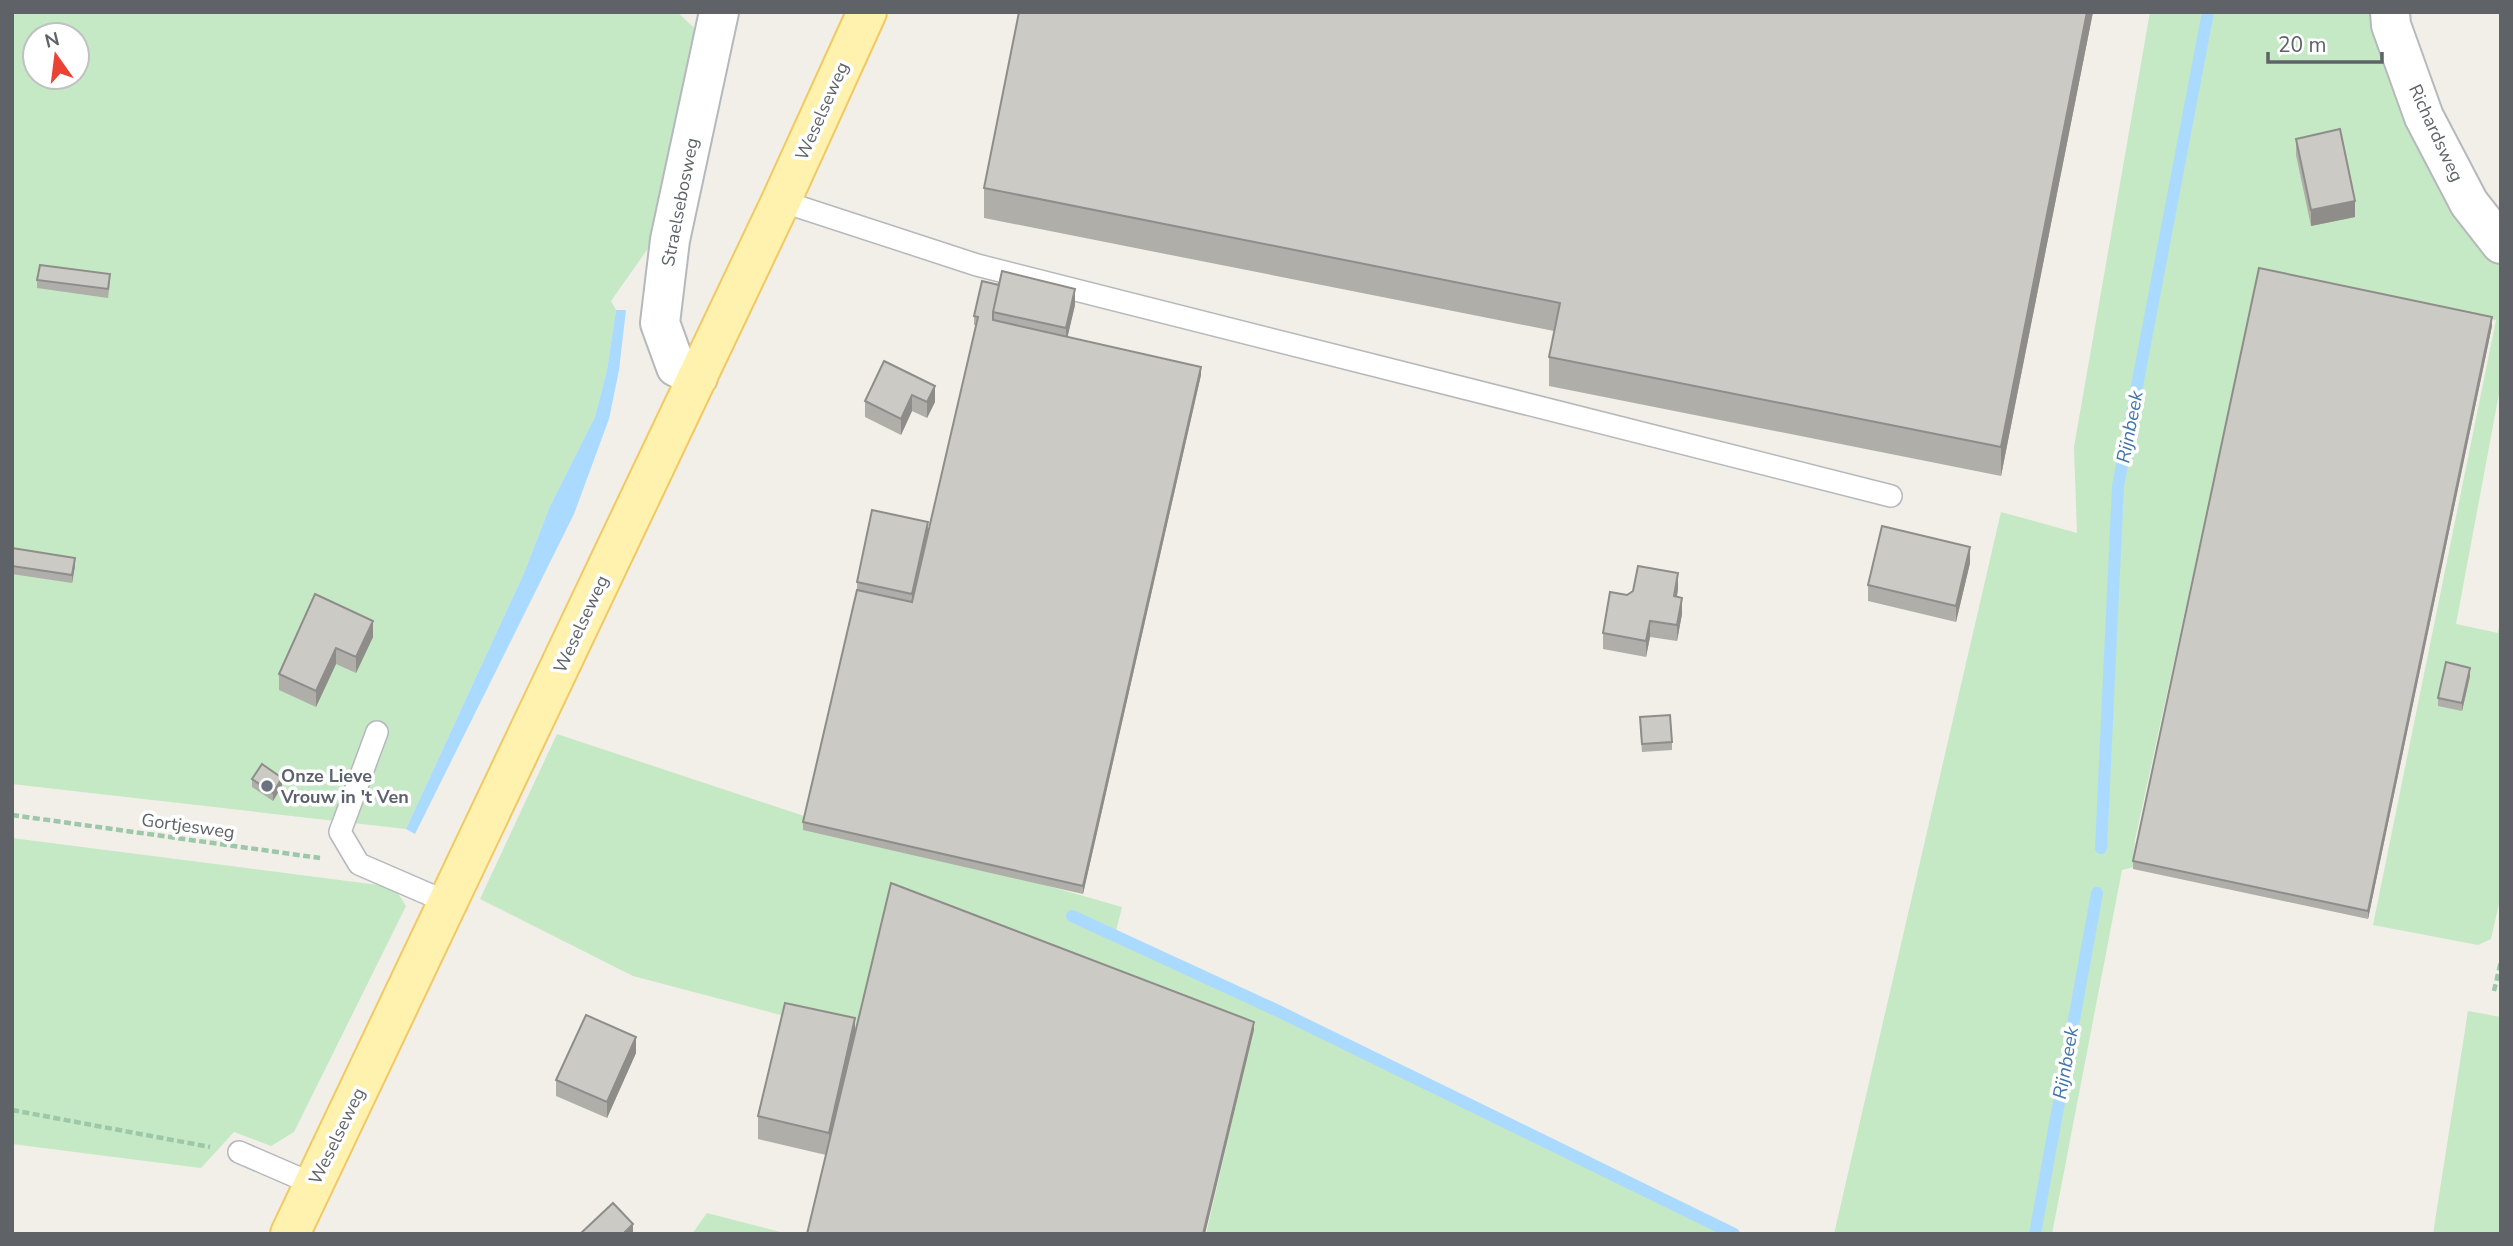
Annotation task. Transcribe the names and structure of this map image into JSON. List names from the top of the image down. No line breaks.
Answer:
{"streets":{"main road":["Weselseweg"],"street":["Richardsweg","Straelsebosweg"],"path":["Gortjesweg"]},"crossings":[["Weselseweg","Straelsebosweg"]],"water":["Rijnbeek"],"places":["Onze Lieve Vrouw in 't Ven"],"scale_bar":"20 m","north":"top"}
